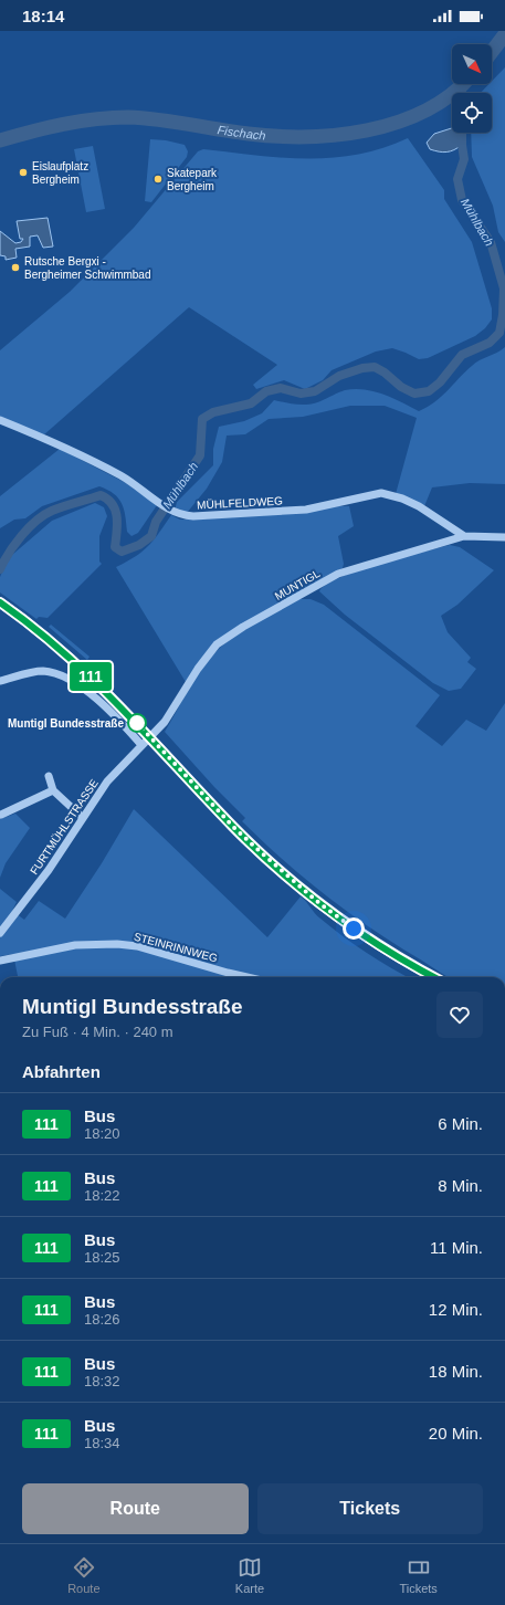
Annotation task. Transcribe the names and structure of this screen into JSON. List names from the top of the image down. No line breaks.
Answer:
{"streets":{"street":["MÜHLFELDWEG","MUNTIGL","FURTMÜHLSTRASSE","STEINRINNWEG"]},"crossings":[["MÜHLFELDWEG","MUNTIGL"],["MUNTIGL","FURTMÜHLSTRASSE"]],"water":["Fischach","Mühlbach"],"places":["Eislaufplatz Bergheim","Skatepark Bergheim","Rutsche Bergxi - Bergheimer Schwimmbad","Muntigl Bundesstraße"],"lines":["bus line 111"],"north":"bottom right","page":{"status":"18:14","on_map":"111","heading":[["Muntigl Bundesstraße","Zu Fuß · 4 Min. · 240 m"],"Abfahrten"],"list":[{"mark":"111","name":"Bus","note":"18:20","value":"6 Min."},{"mark":"111","name":"Bus","note":"18:22","value":"8 Min."},{"mark":"111","name":"Bus","note":"18:25","value":"11 Min."},{"mark":"111","name":"Bus","note":"18:26","value":"12 Min."},{"mark":"111","name":"Bus","note":"18:32","value":"18 Min."},{"mark":"111","name":"Bus","note":"18:34","value":"20 Min."}],"buttons":["Route","Tickets"],"tabs":["Route","Karte","Tickets"]}}
